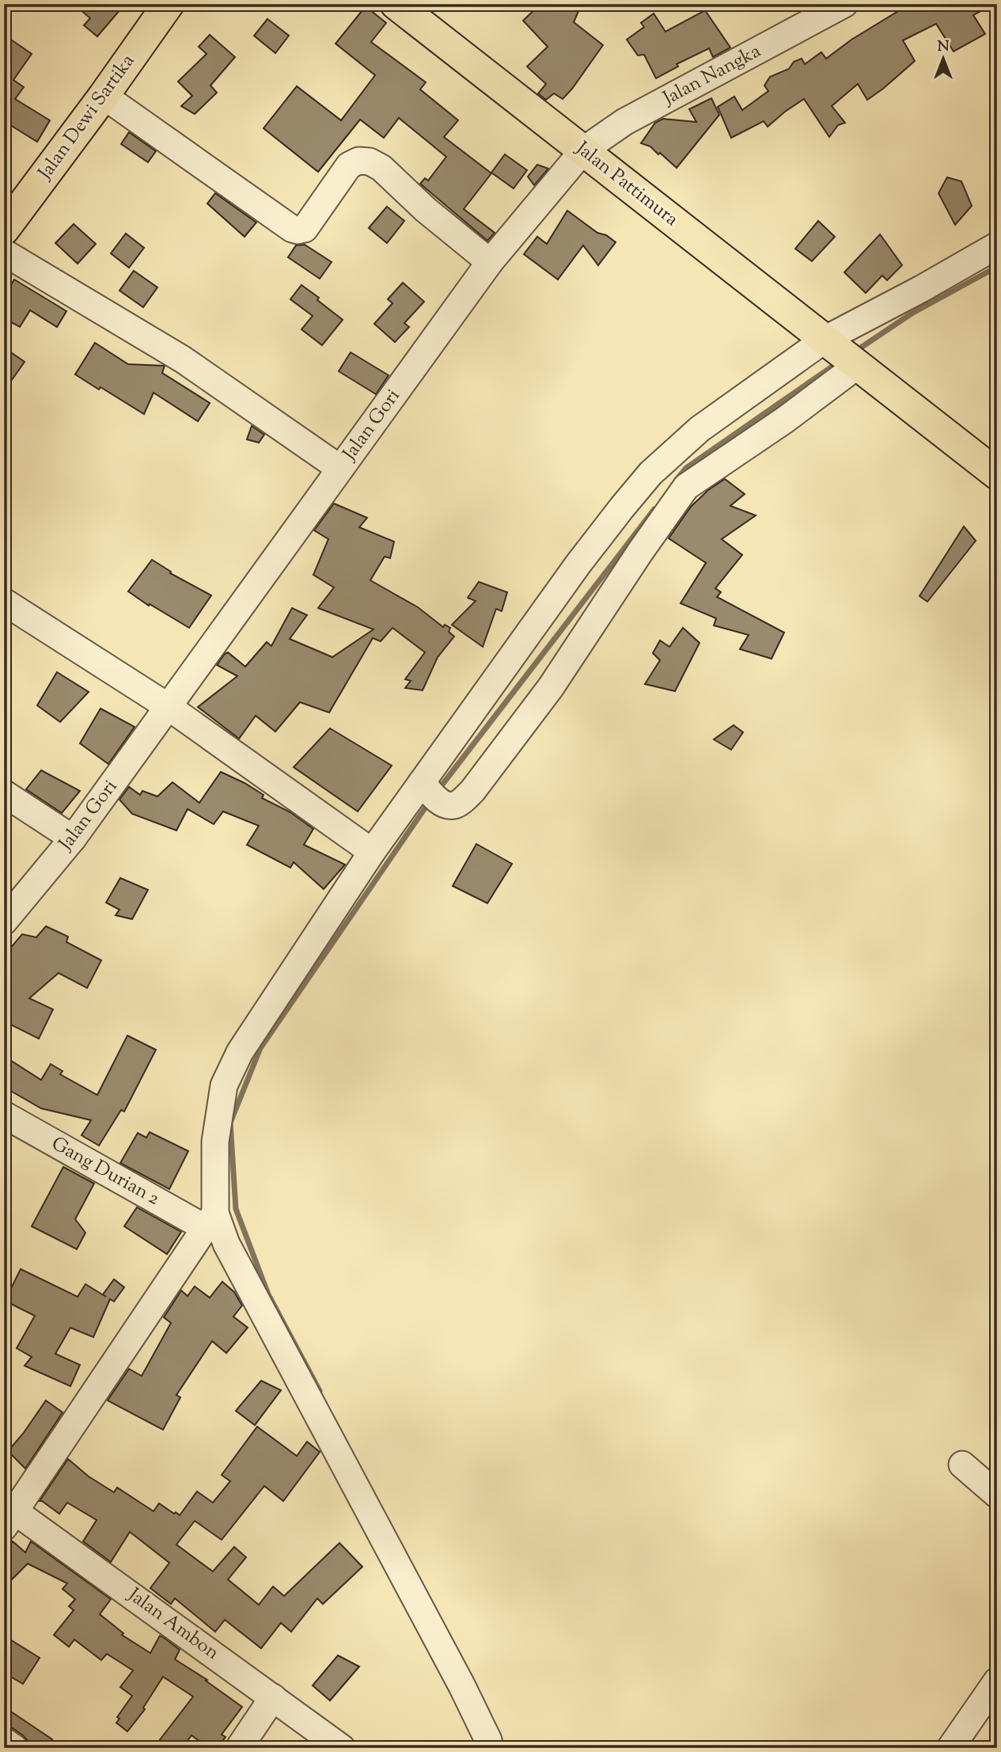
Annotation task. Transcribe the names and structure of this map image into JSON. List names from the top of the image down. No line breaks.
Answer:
{"streets":{"main road":["Jalan Dewi Sartika","Jalan Pattimura"],"street":["Jalan Nangka","Jalan Gori","Gang Durian 2","Jalan Ambon"]},"crossings":[["Jalan Nangka","Jalan Pattimura"],["Jalan Nangka","Jalan Gori"],["Jalan Pattimura","Jalan Gori"]],"north":"top"}
